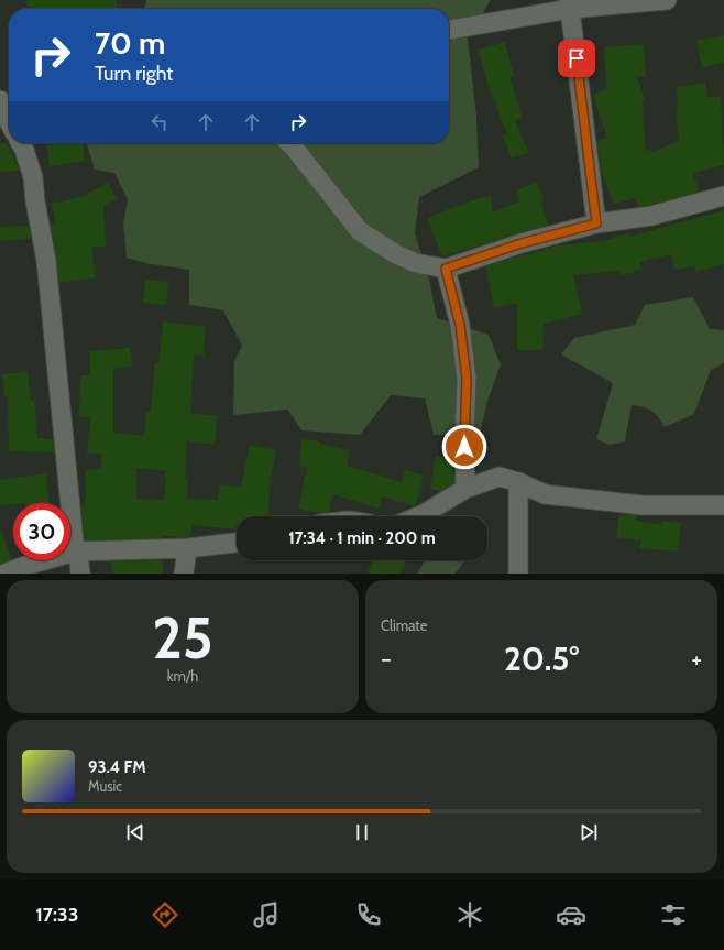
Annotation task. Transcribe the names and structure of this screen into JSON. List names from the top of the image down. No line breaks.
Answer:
{"page":{"turn":["70 m","Turn right"],"limit":"30","trip":"17:34 · 1 min · 200 m","tile":[["25","km/h"],"Climate"],"heat":["−","20.5°","+"],"song":["93.4 FM","Music"],"tabs":"17:33"}}
